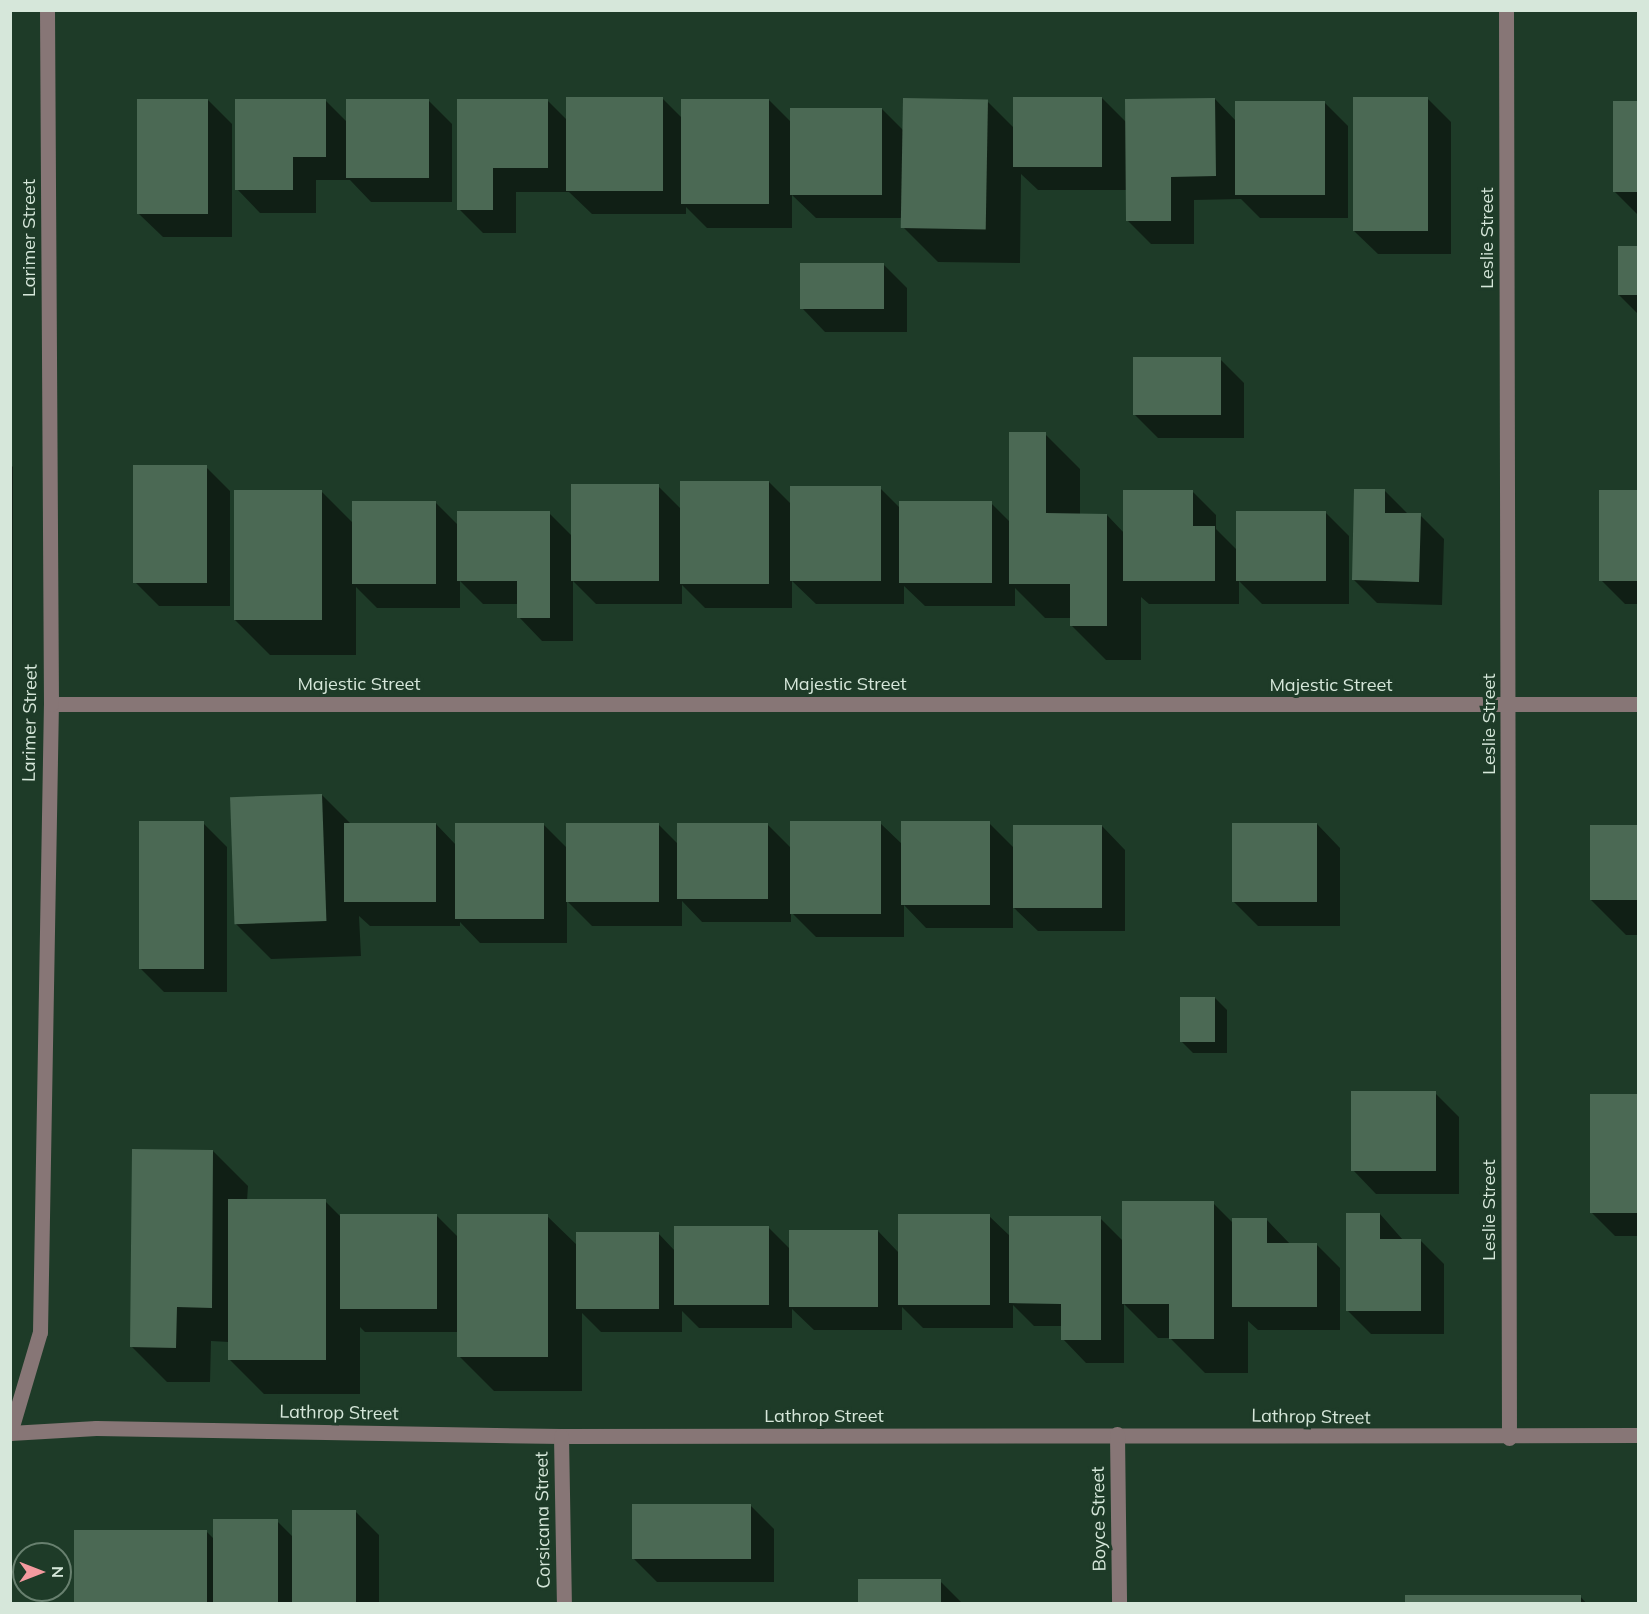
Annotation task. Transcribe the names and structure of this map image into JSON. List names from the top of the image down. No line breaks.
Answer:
{"streets":{"street":["Larimer Street","Leslie Street","Majestic Street","Lathrop Street","Boyce Street","Corsicana Street"]},"crossings":[["Larimer Street","Majestic Street"],["Larimer Street","Lathrop Street"],["Leslie Street","Majestic Street"],["Leslie Street","Lathrop Street"],["Lathrop Street","Boyce Street"],["Lathrop Street","Corsicana Street"]],"north":"right"}
